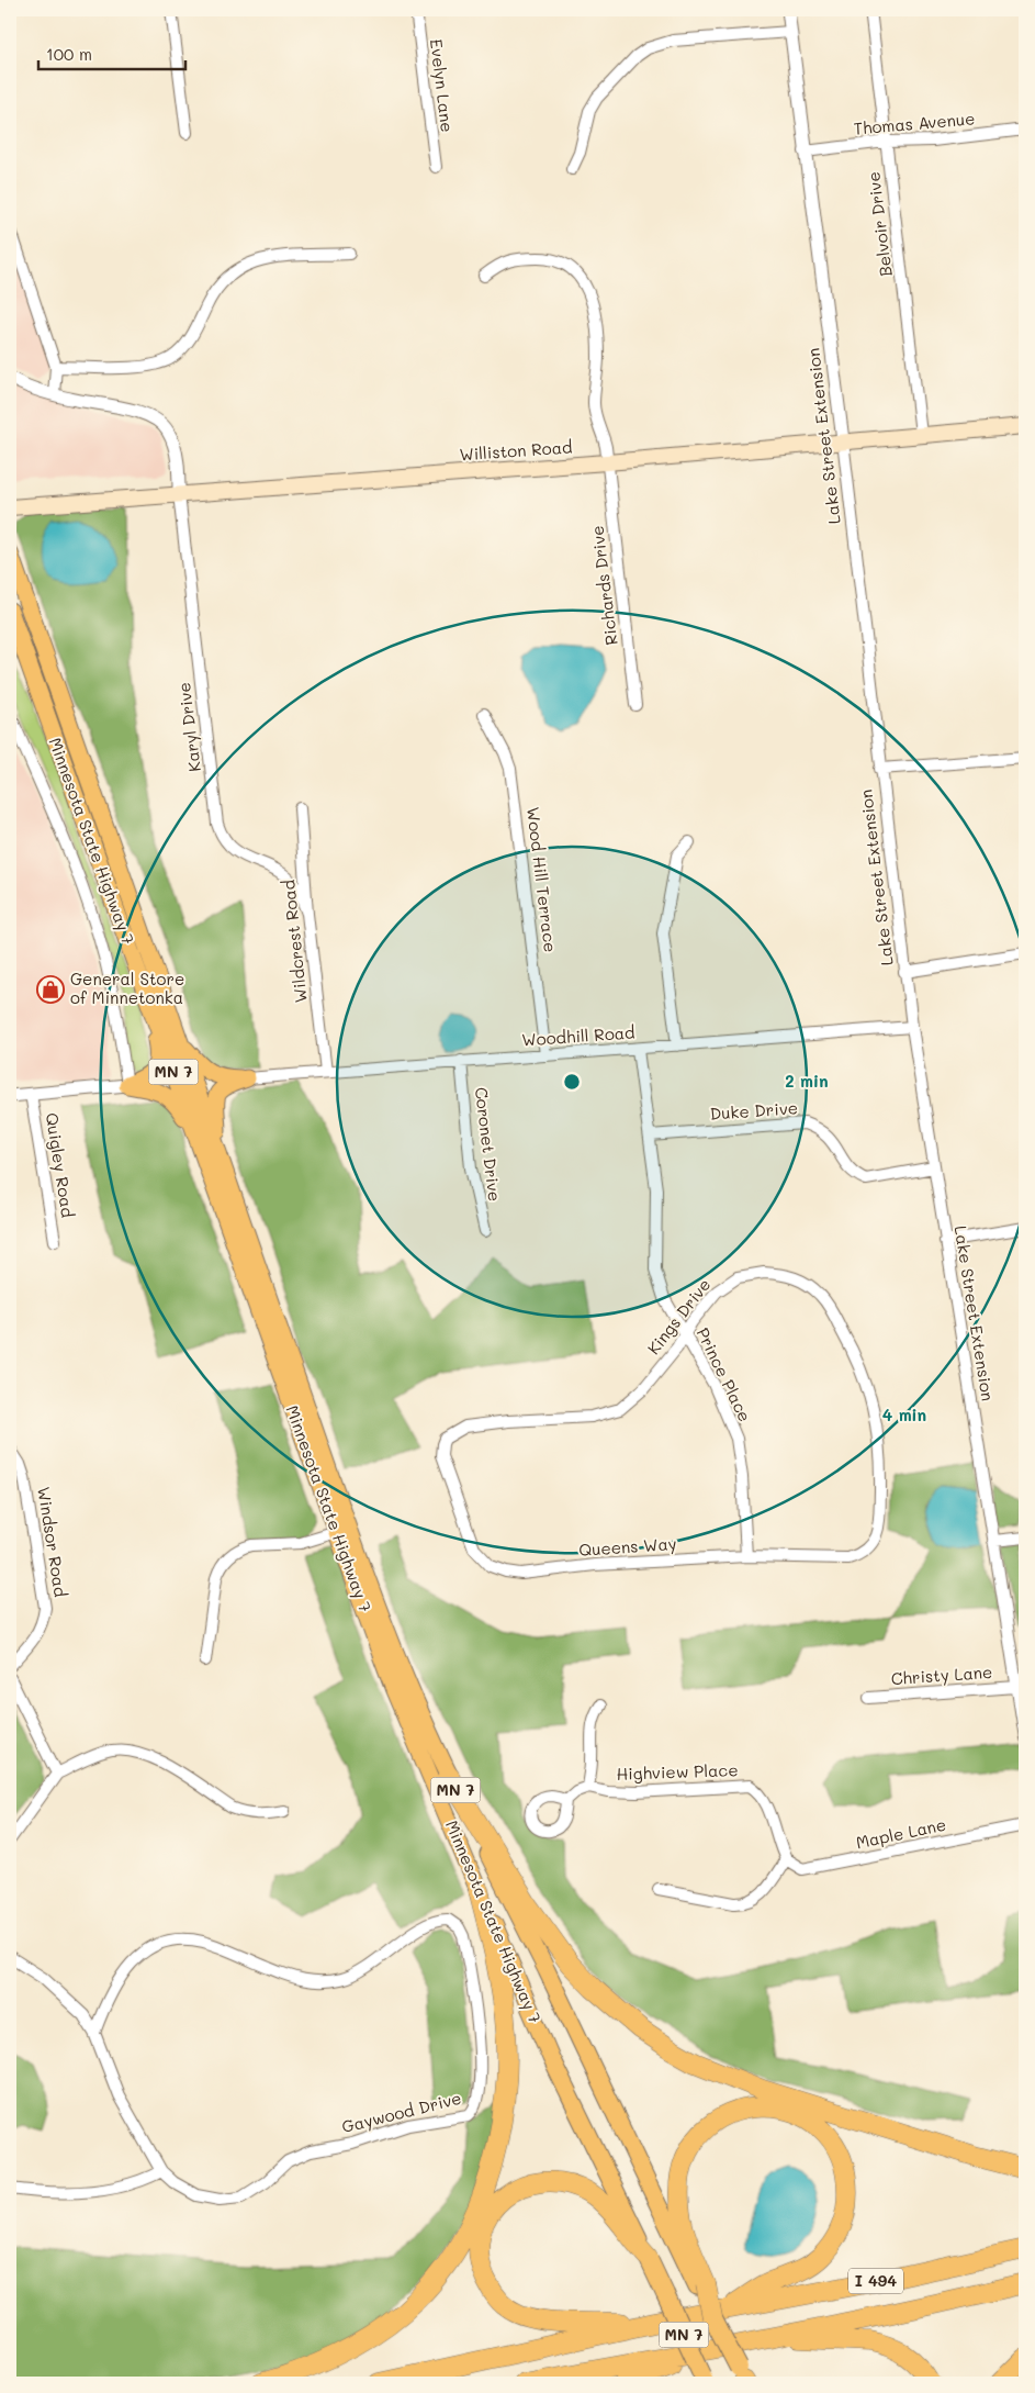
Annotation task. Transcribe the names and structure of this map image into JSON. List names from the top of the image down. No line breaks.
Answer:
{"streets":{"highway":["Minnesota State Highway 7","MN 7","I 494"],"main road":["Williston Road"],"street":["Evelyn Lane","Thomas Avenue","Belvoir Drive","Lake Street Extension","Richards Drive","Karyl Drive","Wood Hill Terrace","Wildcrest Road","Woodhill Road","Duke Drive","Coronet Drive","Quigley Road","Kings Drive","Prince Place","Windsor Road","Queens Way","Christy Lane","Highview Place","Maple Lane","Gaywood Drive"]},"crossings":[["Thomas Avenue","Belvoir Drive"],["Thomas Avenue","Lake Street Extension"],["Belvoir Drive","Williston Road"],["Lake Street Extension","Williston Road"],["Lake Street Extension","Woodhill Road"],["Lake Street Extension","Duke Drive"],["Lake Street Extension","Christy Lane"],["Williston Road","Richards Drive"],["Williston Road","Karyl Drive"],["Karyl Drive","Wildcrest Road"],["Minnesota State Highway 7","MN 7"],["Minnesota State Highway 7","I 494"],["Wood Hill Terrace","Woodhill Road"],["Wildcrest Road","Woodhill Road"],["Woodhill Road","Coronet Drive"],["Woodhill Road","Prince Place"],["MN 7","I 494"],["Duke Drive","Prince Place"],["Kings Drive","Prince Place"],["Kings Drive","Queens Way"],["Prince Place","Queens Way"],["Highview Place","Maple Lane"]],"places":{"shop":["General Store of Minnetonka"]},"scale_bar":"100 m","rings":["2 min","4 min"]}
